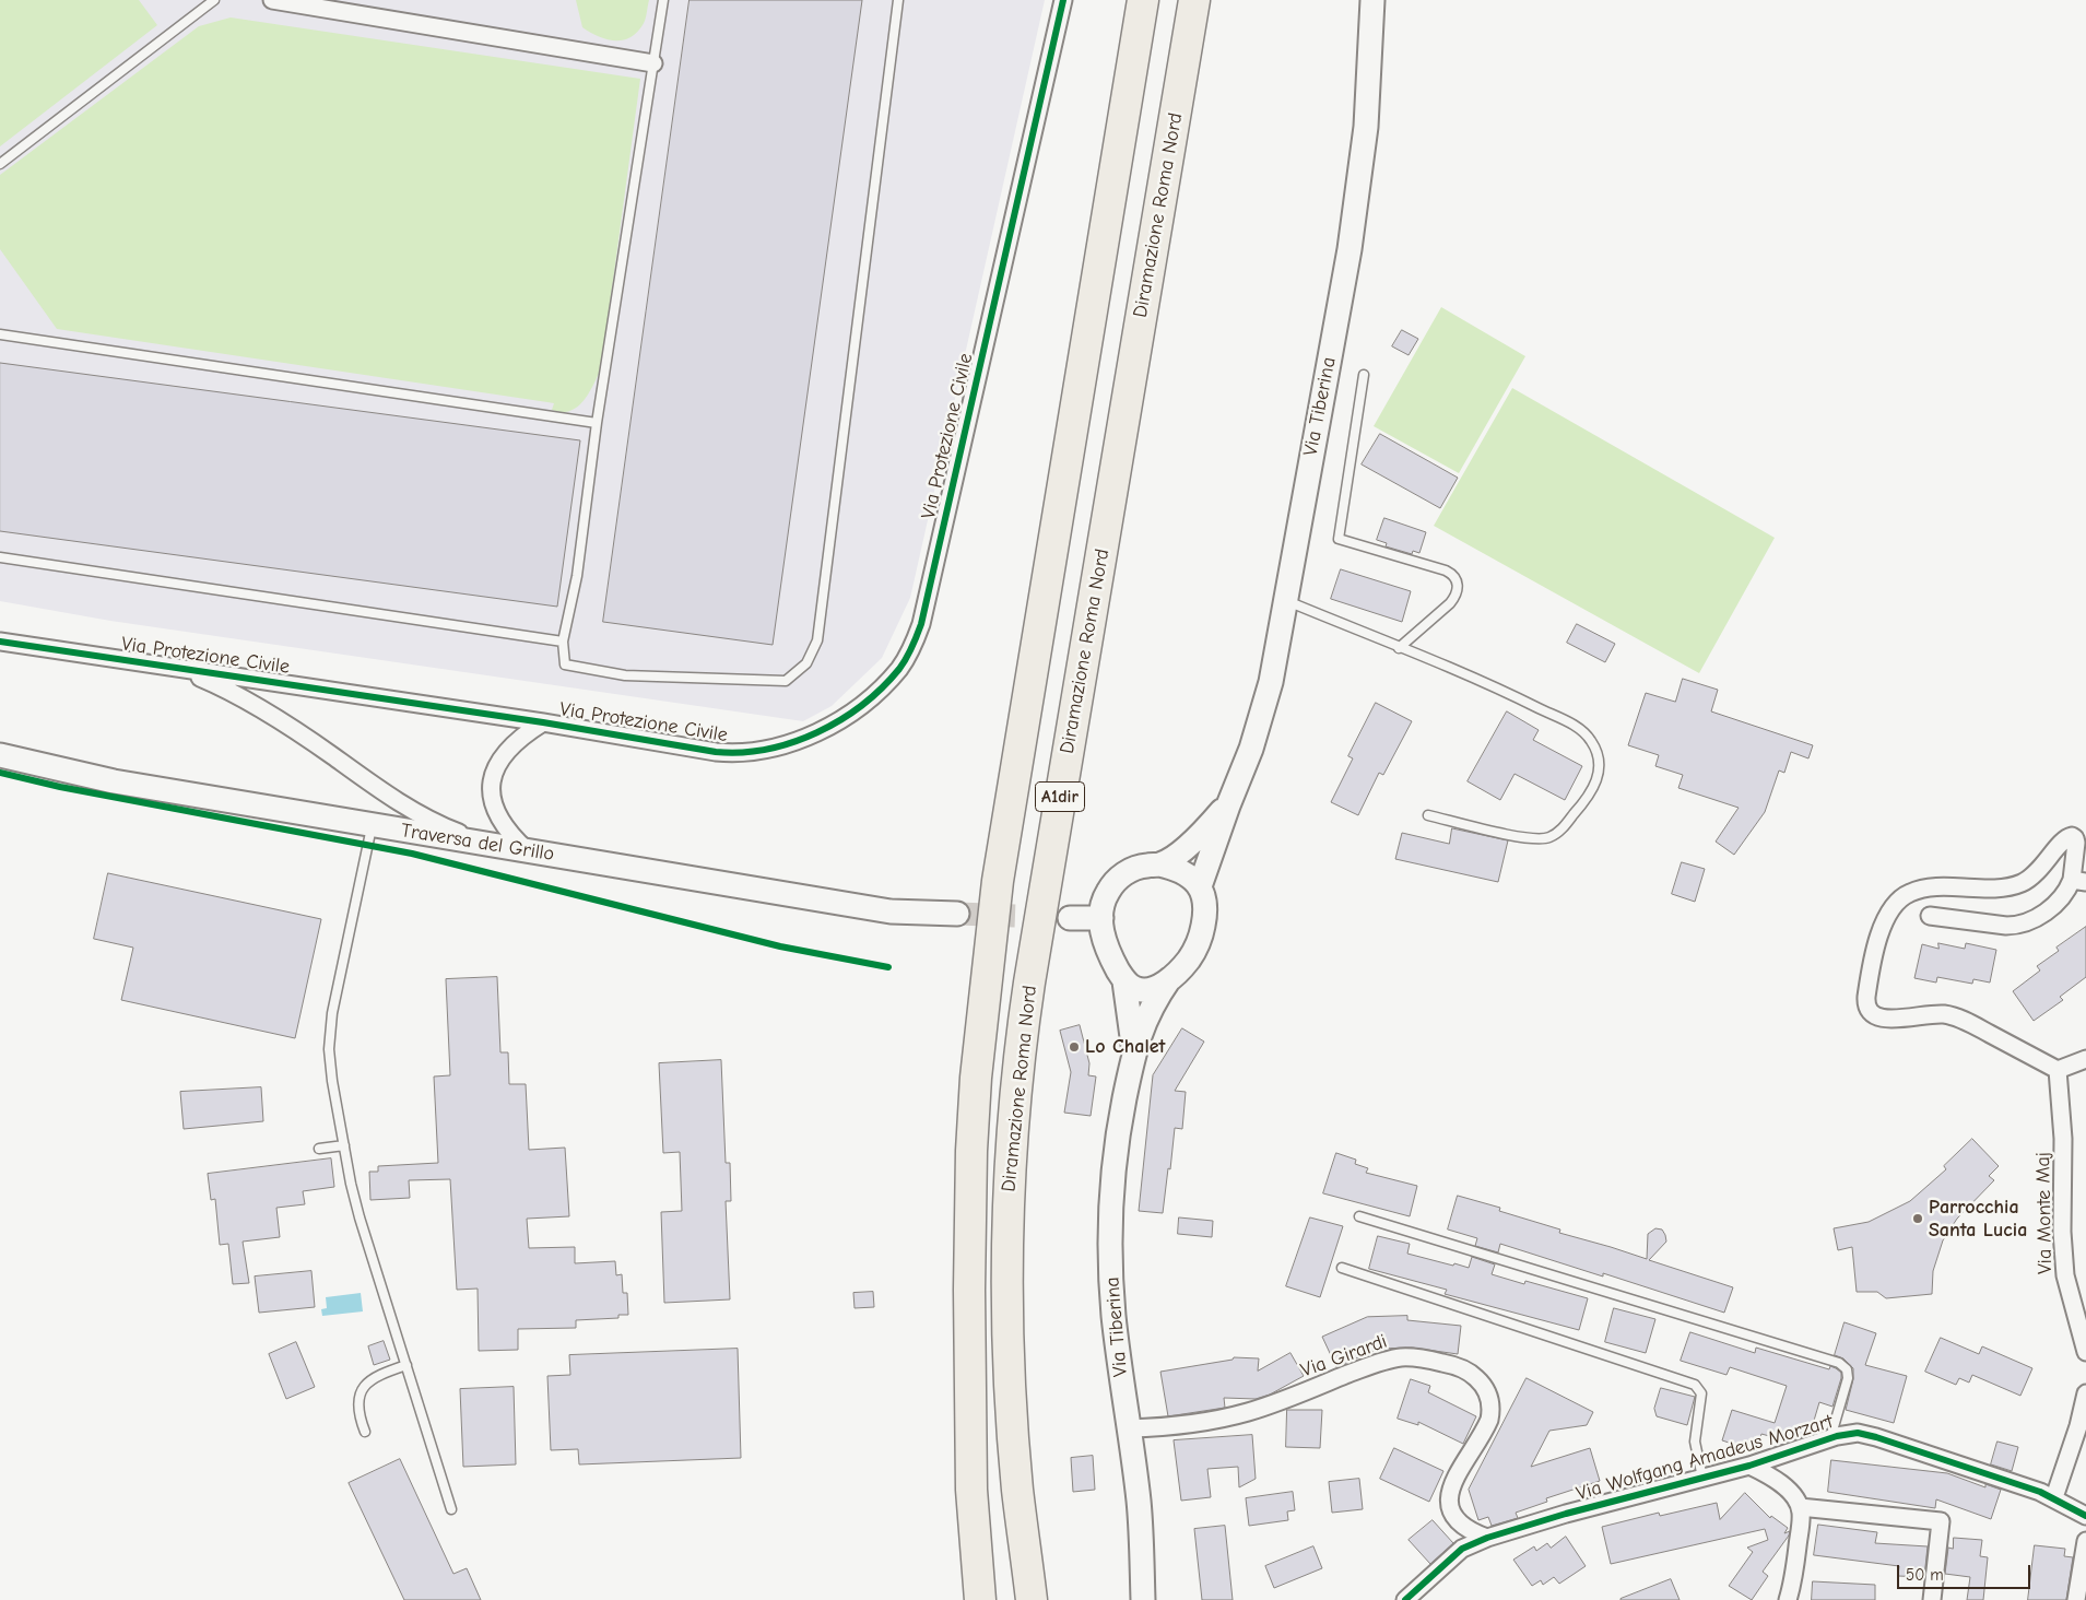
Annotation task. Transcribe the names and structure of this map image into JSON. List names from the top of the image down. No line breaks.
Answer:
{"streets":{"highway":["Diramazione Roma Nord","A1dir"],"main road":["Via Tiberina","Traversa del Grillo"],"street":["Via Protezione Civile","Via Monte Maj","Via Girardi","Via Wolfgang Amadeus Morzart"]},"crossings":[["Via Tiberina","Via Girardi"],["Via Girardi","Via Wolfgang Amadeus Morzart"]],"places":["Lo Chalet","Parrocchia Santa Lucia"],"scale_bar":"50 m"}
